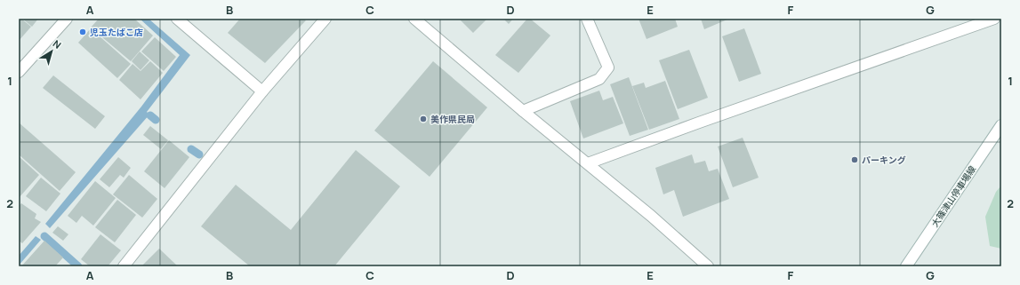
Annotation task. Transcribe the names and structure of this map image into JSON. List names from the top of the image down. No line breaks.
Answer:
{"streets":{"street":["大篠津山停車場線"]},"places":["児玉たばこ店","美作県民局","パーキング"],"north":"top right","grid":{"columns":["A","B","C","D","E","F","G"],"rows":["1","2"]}}
